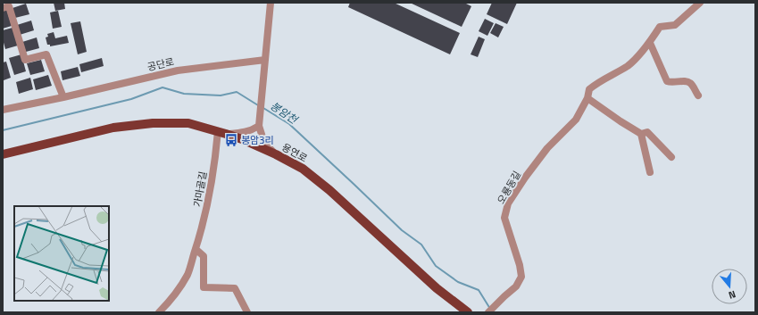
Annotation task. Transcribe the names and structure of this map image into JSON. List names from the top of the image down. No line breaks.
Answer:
{"streets":{"main road":["용연로"],"street":["공단로","오룡동길","가마골길"]},"crossings":[["용연로","가마골길"]],"water":["봉암천"],"places":{"bus stop":["봉암3리"]},"north":"bottom"}
